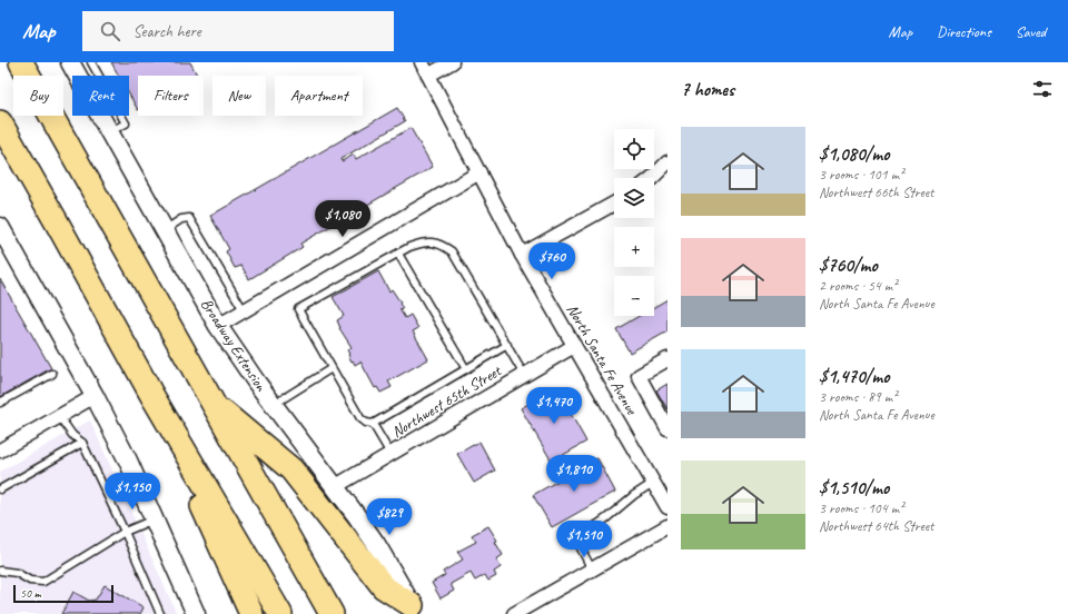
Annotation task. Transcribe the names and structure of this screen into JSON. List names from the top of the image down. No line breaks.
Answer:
{"streets":{"main road":["Broadway Extension"],"street":["North Santa Fe Avenue","Northwest 65th Street"]},"crossings":[["Broadway Extension","Northwest 65th Street"],["North Santa Fe Avenue","Northwest 65th Street"]],"scale_bar":"50 m","page":{"header":"Map","search":"Search here","nav":["Map","Directions","Saved"],"heading":"7 homes","chip":["Buy","Rent","Filters","New","Apartment"],"list":[{"name":"$1,080/mo","note":"3 rooms · 101 m² · Northwest 66th Street"},{"name":"$760/mo","note":"2 rooms · 54 m² · North Santa Fe Avenue"},{"name":"$1,470/mo","note":"3 rooms · 89 m² · North Santa Fe Avenue"},{"name":"$1,510/mo","note":"3 rooms · 104 m² · Northwest 64th Street"}],"map_buttons":["+","−"],"price":["$1,080","$760","$1,470","$1,810","$1,150","$829","$1,510"],"scale":"50 m"}}
